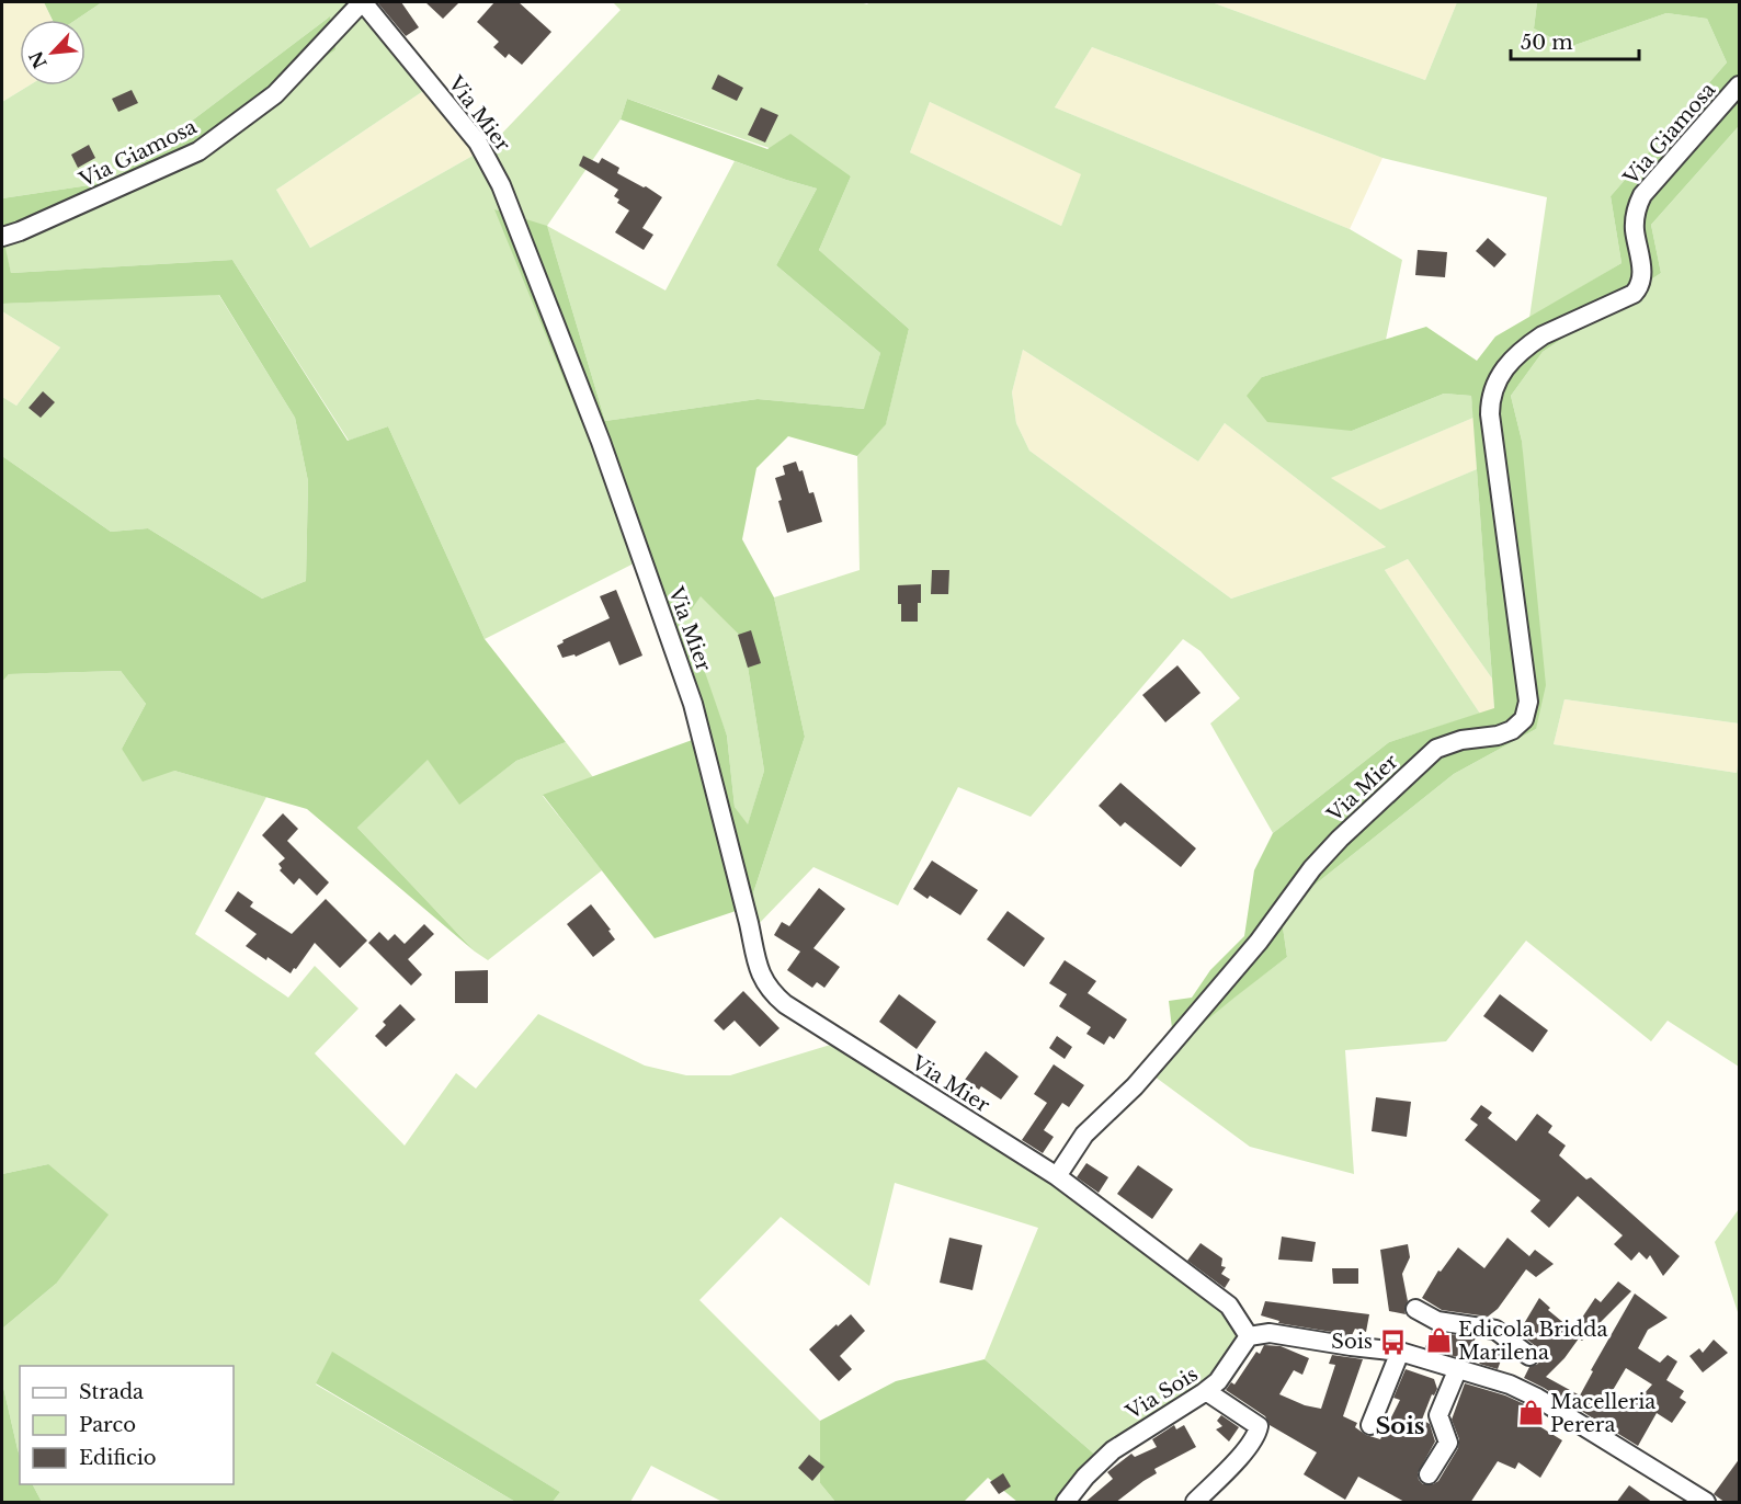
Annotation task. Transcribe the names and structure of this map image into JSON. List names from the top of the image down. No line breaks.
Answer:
{"streets":{"street":["Via Mier","Via Giamosa","Via Sois"]},"crossings":[["Via Mier","Via Giamosa"],["Via Mier","Via Sois"]],"districts":["Sois"],"places":{"shop":["Edicola Bridda Marilena","Macelleria Perera"],"bus stop":["Sois"]},"legend":["Strada","Parco","Edificio"],"scale_bar":"50 m","north":"bottom left"}
